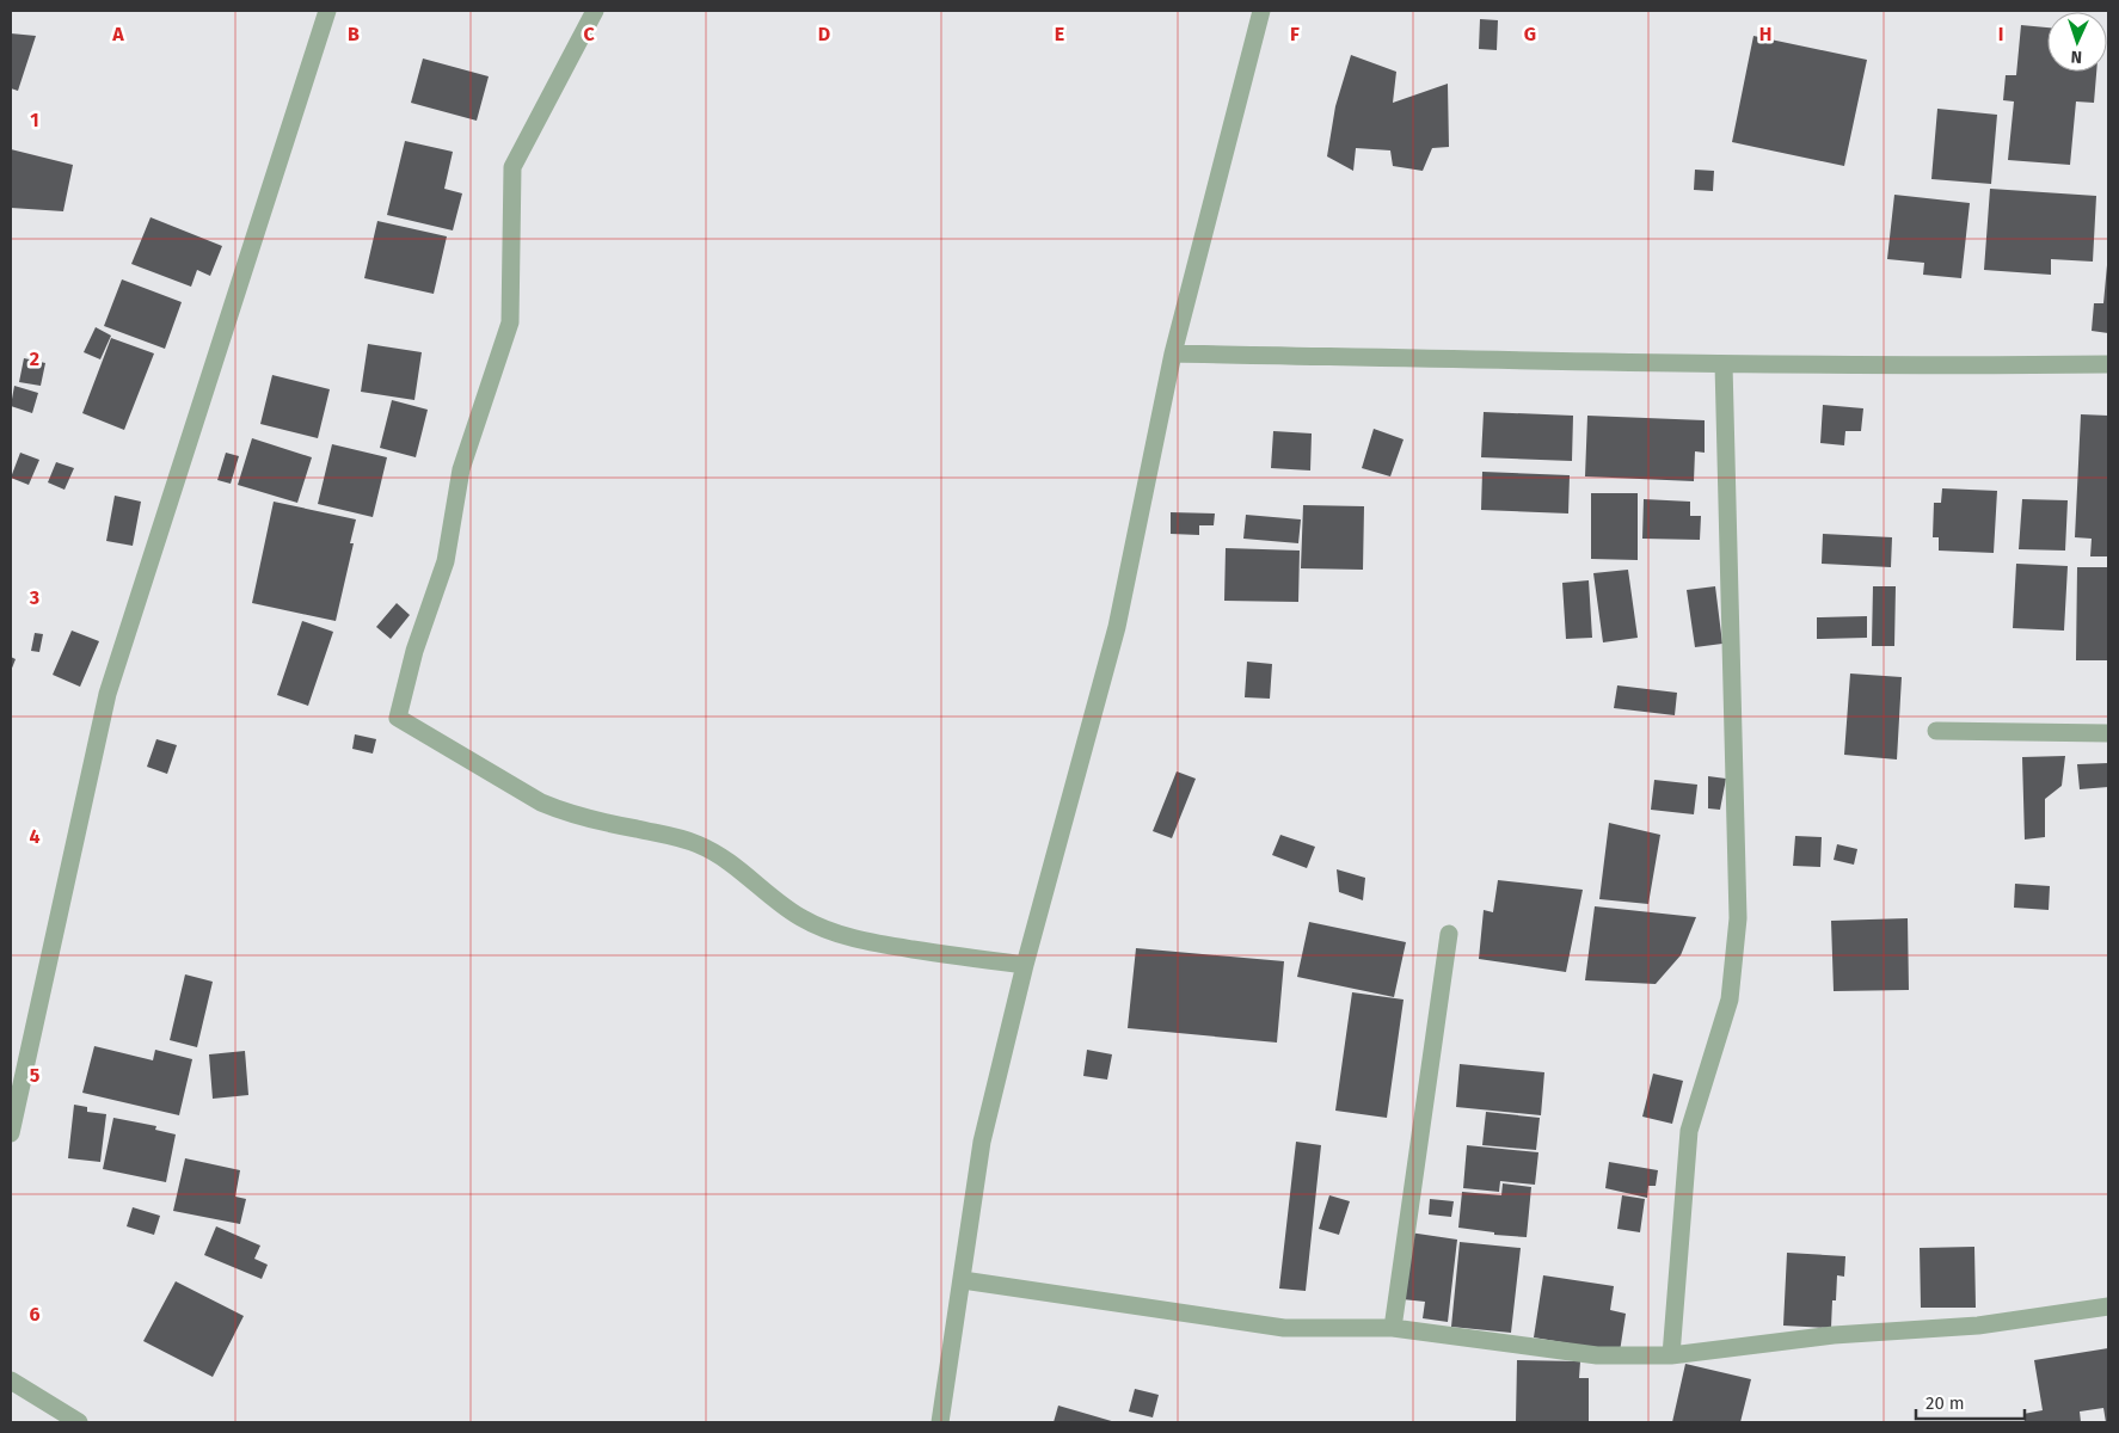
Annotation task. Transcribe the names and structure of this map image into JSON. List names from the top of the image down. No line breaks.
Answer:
{"scale_bar":"20 m","north":"bottom","grid":{"columns":["A","B","C","D","E","F","G","H","I"],"rows":["1","2","3","4","5","6"]}}
